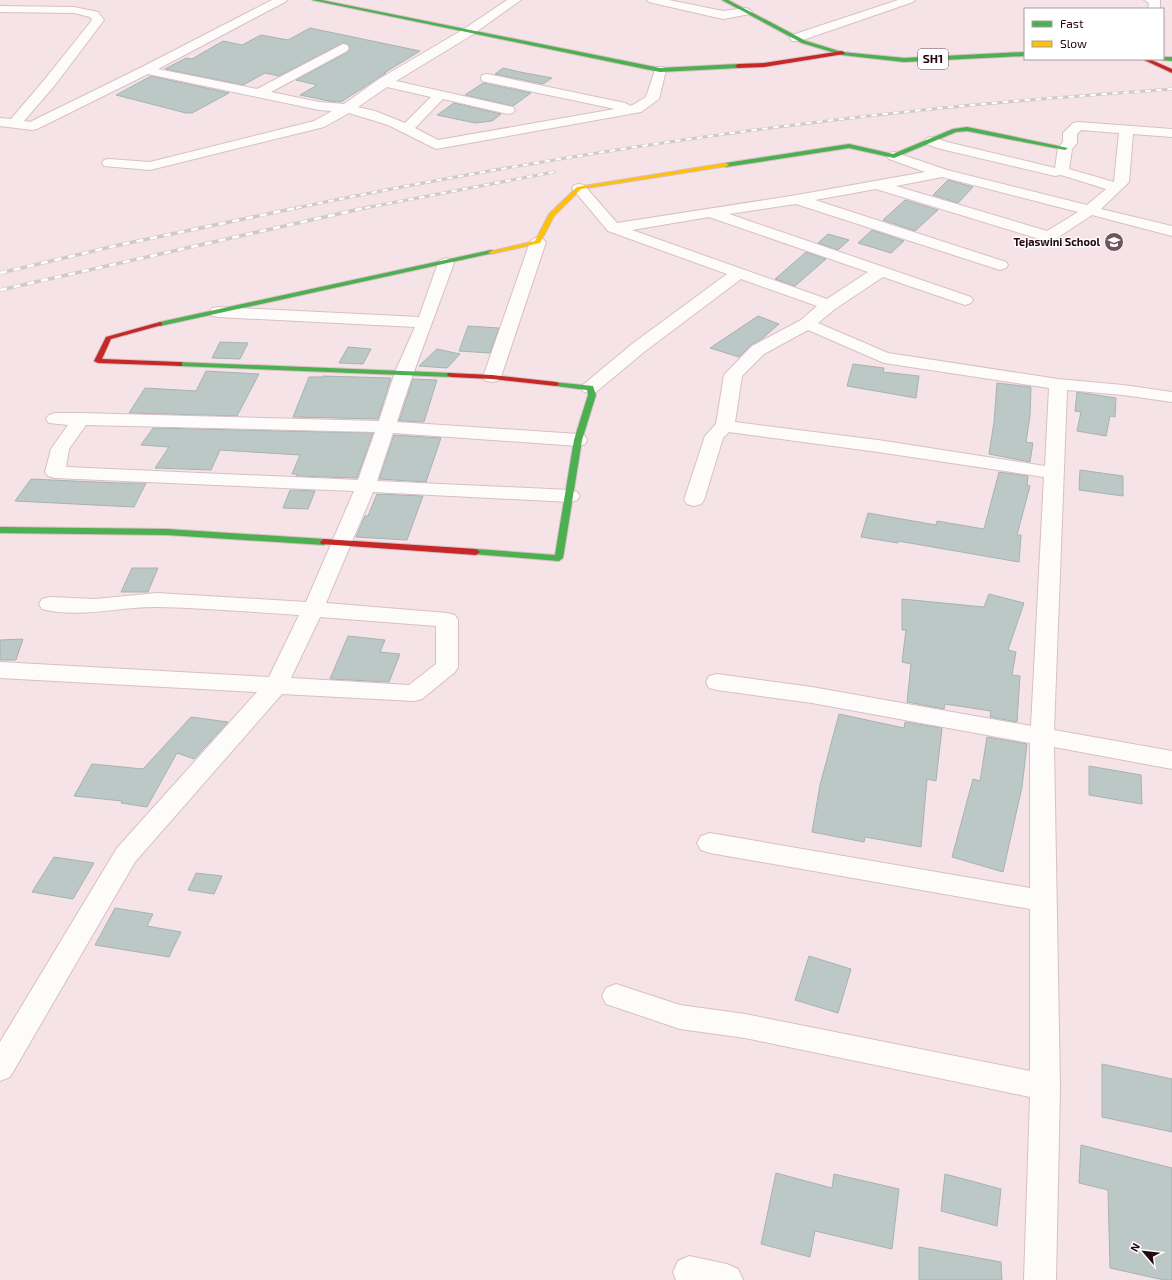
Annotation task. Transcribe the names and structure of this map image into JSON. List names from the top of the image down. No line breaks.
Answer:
{"streets":{"street":["SH1"]},"places":{"school or university":["Tejaswini School"]},"legend":["Fast","Slow"],"north":"top left"}
